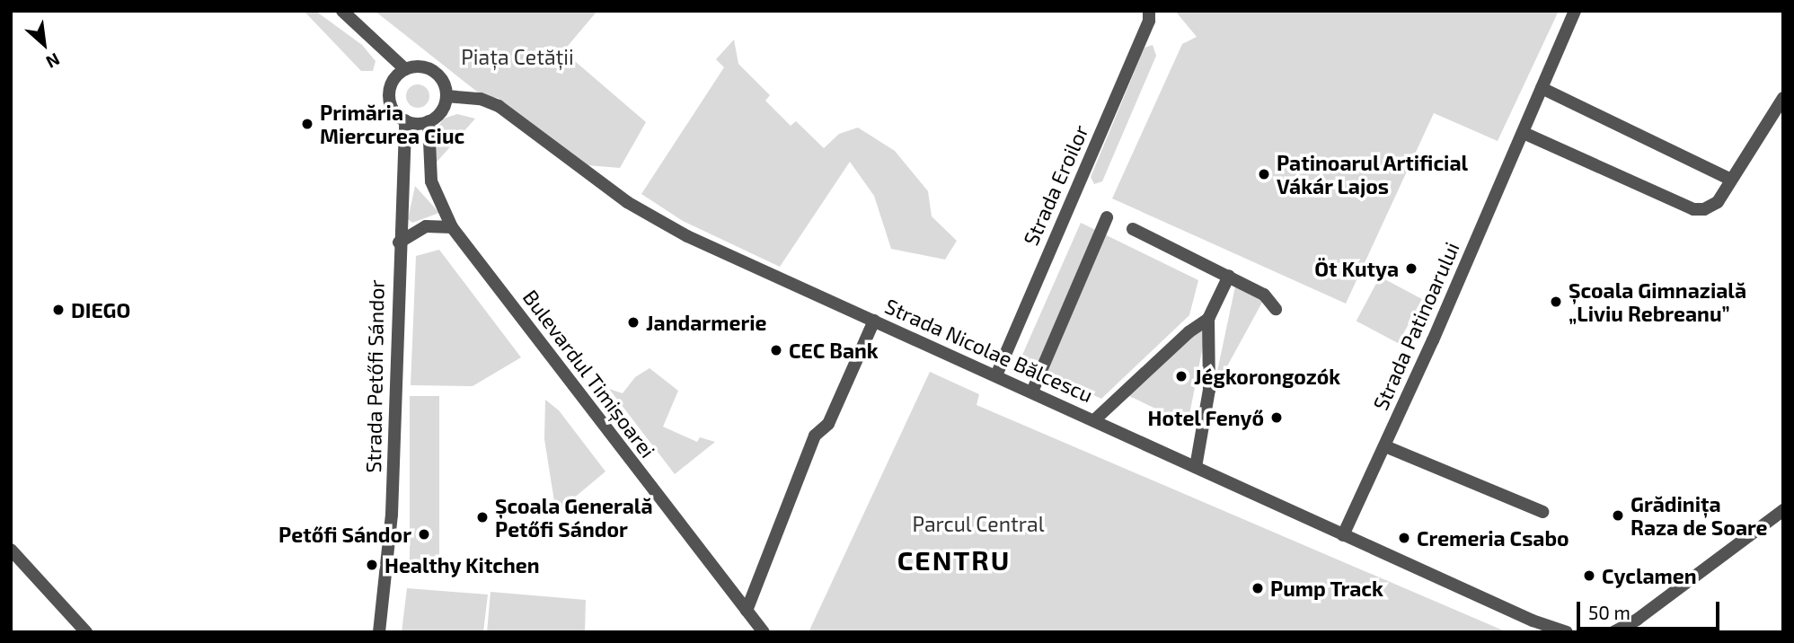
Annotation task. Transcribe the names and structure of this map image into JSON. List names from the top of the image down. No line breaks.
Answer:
{"streets":{"street":["Strada Eroilor","Strada Patinoarului","Strada Nicolae Bălcescu","Bulevardul Timișoarei","Strada Petőfi Sándor"]},"crossings":[["Strada Eroilor","Strada Nicolae Bălcescu"],["Strada Patinoarului","Strada Nicolae Bălcescu"],["Strada Nicolae Bălcescu","Bulevardul Timișoarei"],["Strada Nicolae Bălcescu","Strada Petőfi Sándor"],["Bulevardul Timișoarei","Strada Petőfi Sándor"]],"districts":["CENTRU"],"parks":["Piața Cetății","Parcul Central"],"places":["Primăria Miercurea Ciuc","Patinoarul Artificial Vákár Lajos","Öt Kutya","Școala Gimnazială „Liviu Rebreanu”","DIEGO","Jandarmerie","CEC Bank","Jégkorongozók","Hotel Fenyő","Grădinița Raza de Soare","Școala Generală Petőfi Sándor","Petőfi Sándor","Cremeria Csabo","Healthy Kitchen","Cyclamen","Pump Track"],"scale_bar":"50 m","north":"bottom right"}
